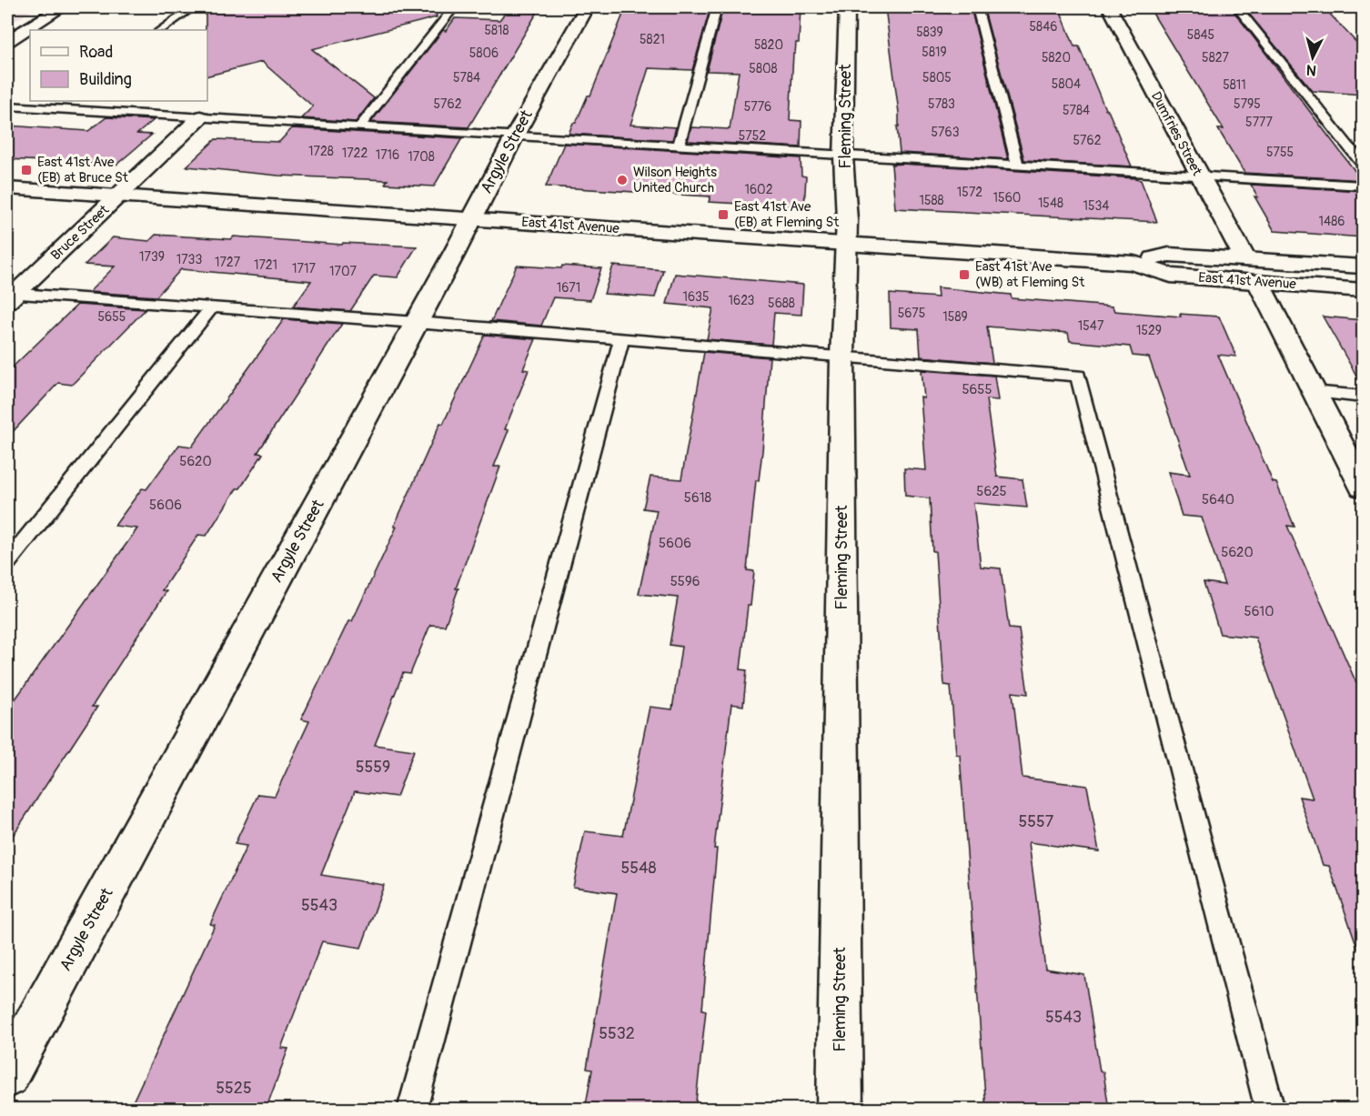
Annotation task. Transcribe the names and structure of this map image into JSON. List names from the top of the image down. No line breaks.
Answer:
{"streets":{"street":["Fleming Street","Dumfries Street","Argyle Street","East 41st Avenue","Bruce Street"]},"crossings":[["Fleming Street","East 41st Avenue"],["Dumfries Street","East 41st Avenue"],["Argyle Street","East 41st Avenue"],["East 41st Avenue","Bruce Street"]],"places":{"transit":["East 41st Ave (EB) at Bruce St","East 41st Ave (EB) at Fleming St","East 41st Ave (WB) at Fleming St"],"other":["Wilson Heights United Church"]},"house_numbers":["5846","5818","5839","5845","5821","5820","5819","5806","5820","5827","5808","5784","5805","5804","5811","5762","5783","5795","5776","5784","5777","5763","5752","5762","1728","5755","1722","1716","1708","1602","1572","1560","1588","1548","1534","1486","1739","1733","1727","1721","1717","1707","1671","1635","1623","5688","5675","5655","1589","1547","1529","5655","5620","5625","5618","5640","5606","5606","5620","5596","5610","5559","5557","5548","5543","5543","5532","5525"],"legend":["Road","Building"],"north":"bottom"}
